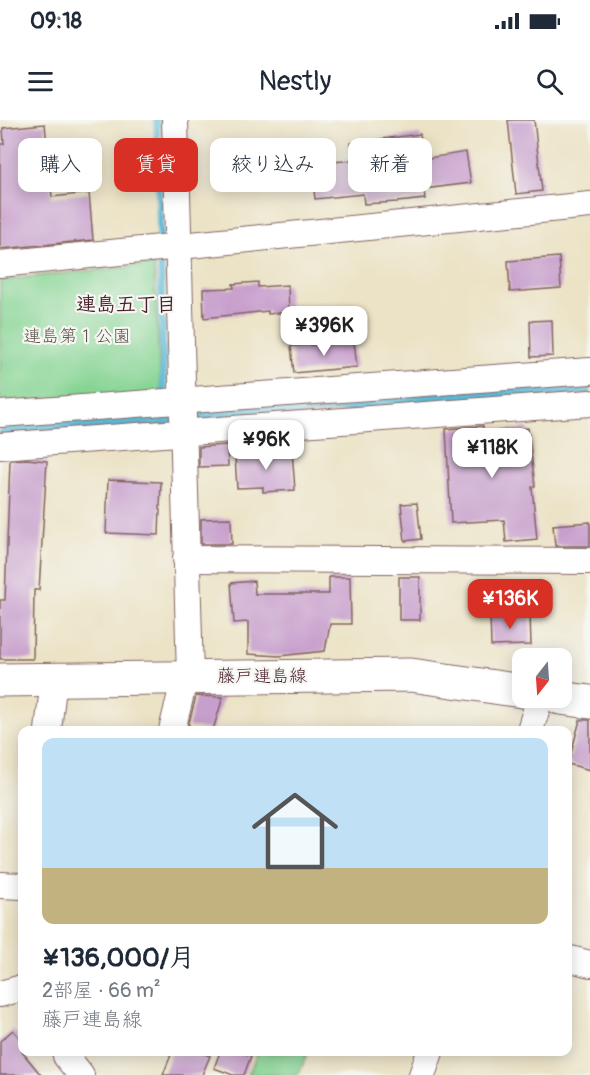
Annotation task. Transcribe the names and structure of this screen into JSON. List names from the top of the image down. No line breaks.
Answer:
{"streets":{"main road":["藤戸連島線"]},"districts":["連島五丁目"],"parks":["連島第１公園"],"north":"bottom","page":{"status":"09:18","header":"Nestly","chip":["購入","賃貸","絞り込み","新着"],"price":["¥396K","¥96K","¥118K","¥136K"],"list":[{"name":"¥136,000/月","note":"2部屋 · 66 m² · 藤戸連島線"}]}}
